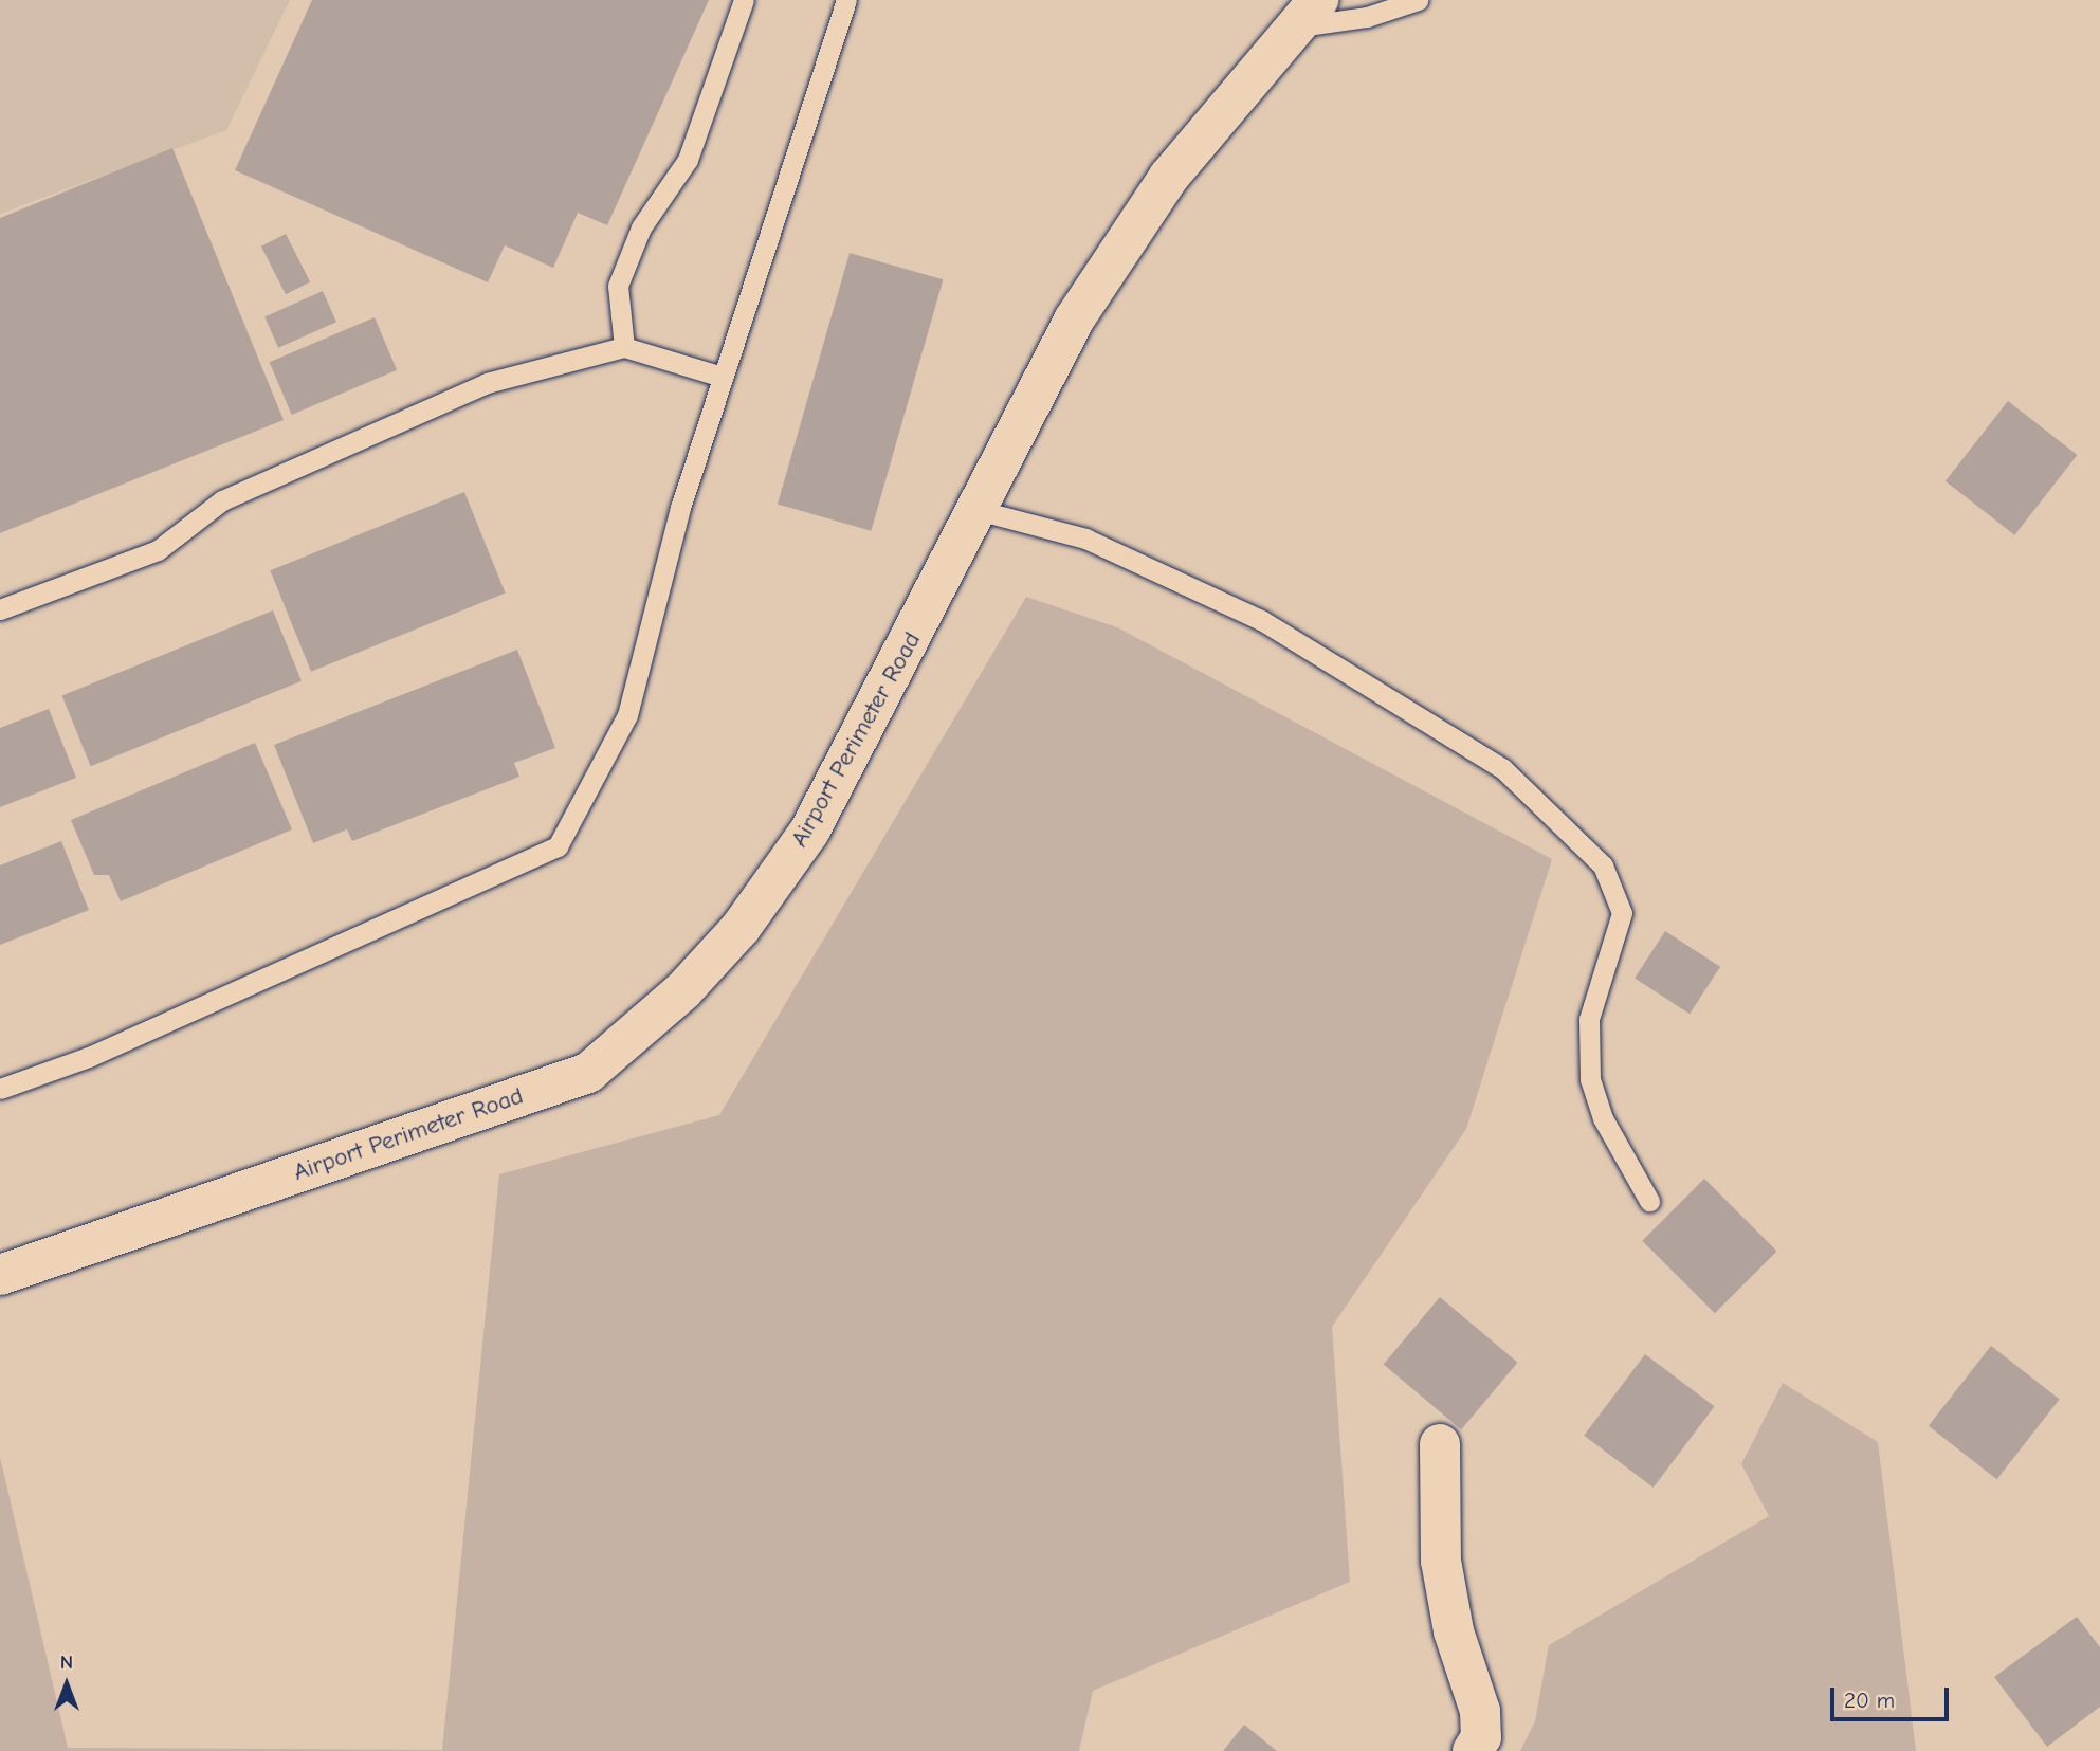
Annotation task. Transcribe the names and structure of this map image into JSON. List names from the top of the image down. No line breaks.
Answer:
{"streets":{"street":["Airport Perimeter Road"]},"scale_bar":"20 m","north":"top"}
